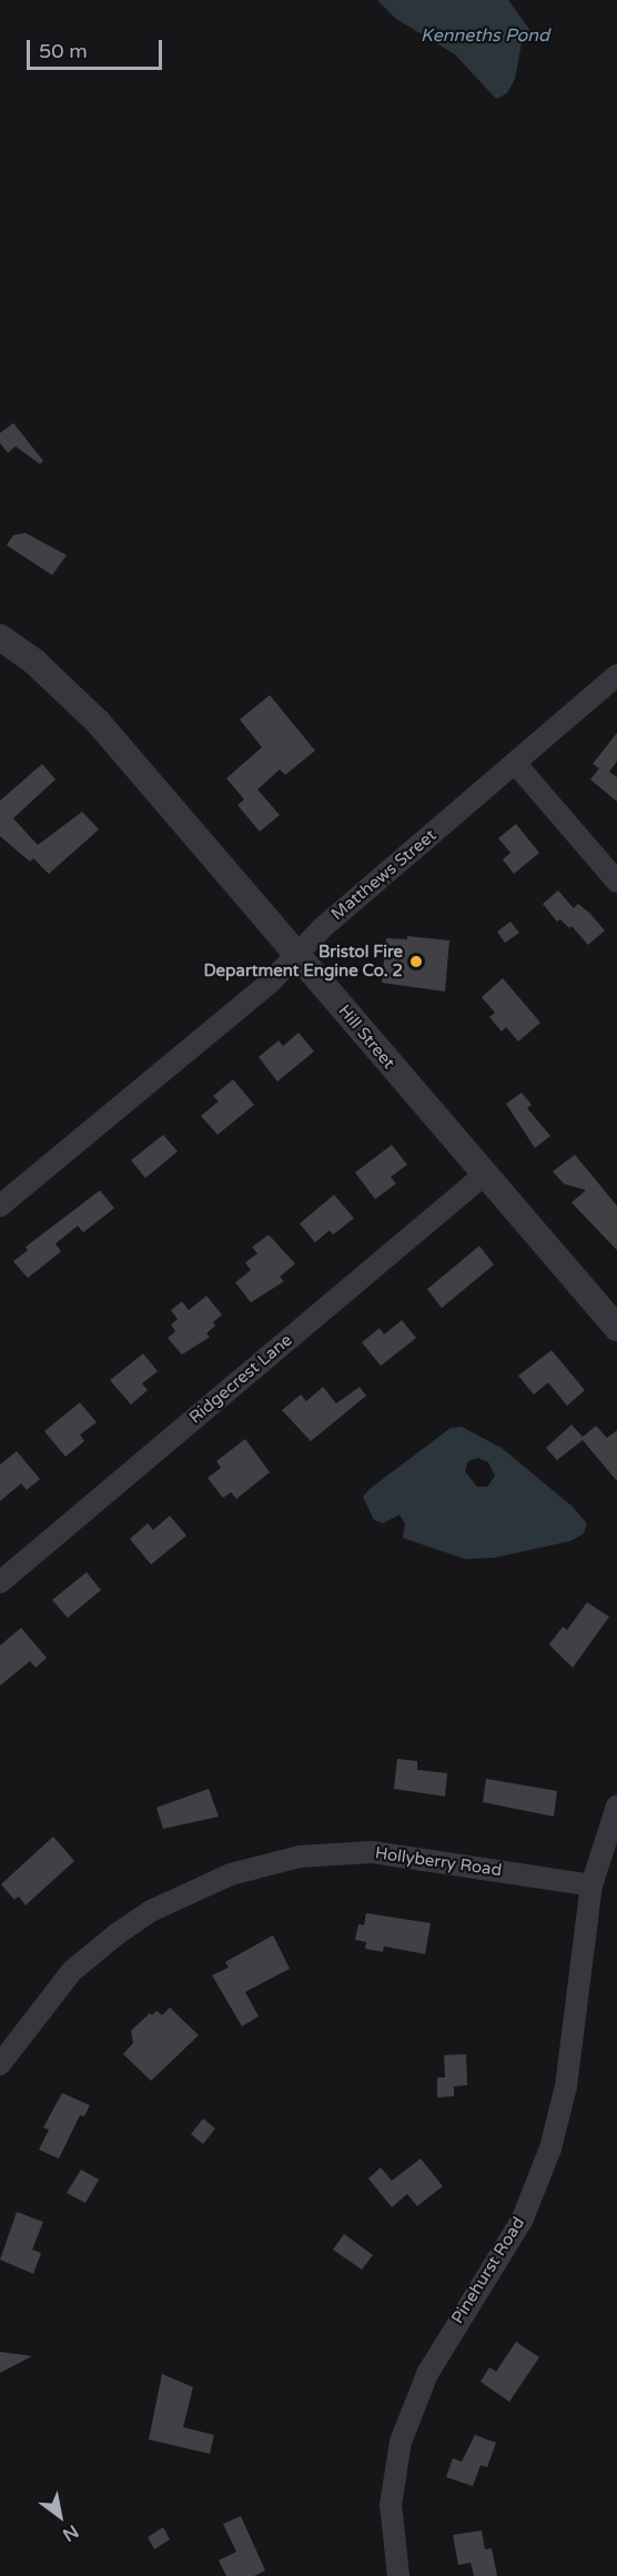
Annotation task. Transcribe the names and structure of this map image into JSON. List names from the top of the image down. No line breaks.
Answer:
{"streets":{"street":["Matthews Street","Hill Street","Ridgecrest Lane","Hollyberry Road","Pinehurst Road"]},"crossings":[["Matthews Street","Hill Street"],["Hill Street","Ridgecrest Lane"],["Hollyberry Road","Pinehurst Road"]],"water":["Kenneths Pond"],"places":["Bristol Fire Department Engine Co. 2"],"scale_bar":"50 m","north":"bottom right"}
